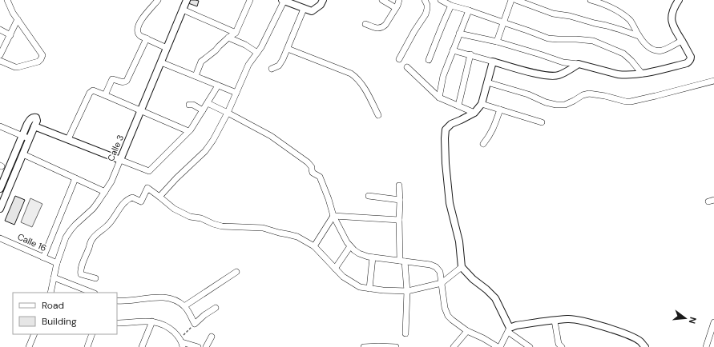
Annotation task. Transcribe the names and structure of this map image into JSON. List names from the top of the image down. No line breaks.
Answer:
{"streets":{"street":["Calle 3","Calle 16"]},"crossings":[["Calle 3","Calle 16"]],"legend":["Road","Building"],"north":"right"}
